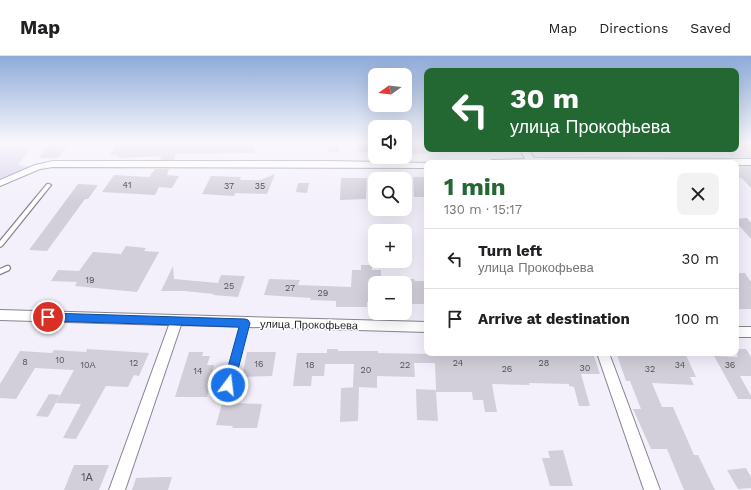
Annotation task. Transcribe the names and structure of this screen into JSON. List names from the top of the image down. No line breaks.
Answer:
{"streets":{"street":["улица Прокофьева"]},"house_numbers":["41","37","35","19","25","27","29","10","8","12","24","28","16","10А","18","22","34","36","30","26","32","20","14","1А"],"north":"left","page":{"header":"Map","nav":["Map","Directions","Saved"],"map_buttons":["+","−"],"turn":["30 m","улица Прокофьева"],"heading":["1 min","130 m · 15:17"],"list":[{"name":"Turn left","note":"улица Прокофьева","value":"30 m"},{"name":"Arrive at destination","value":"100 m"}]}}
